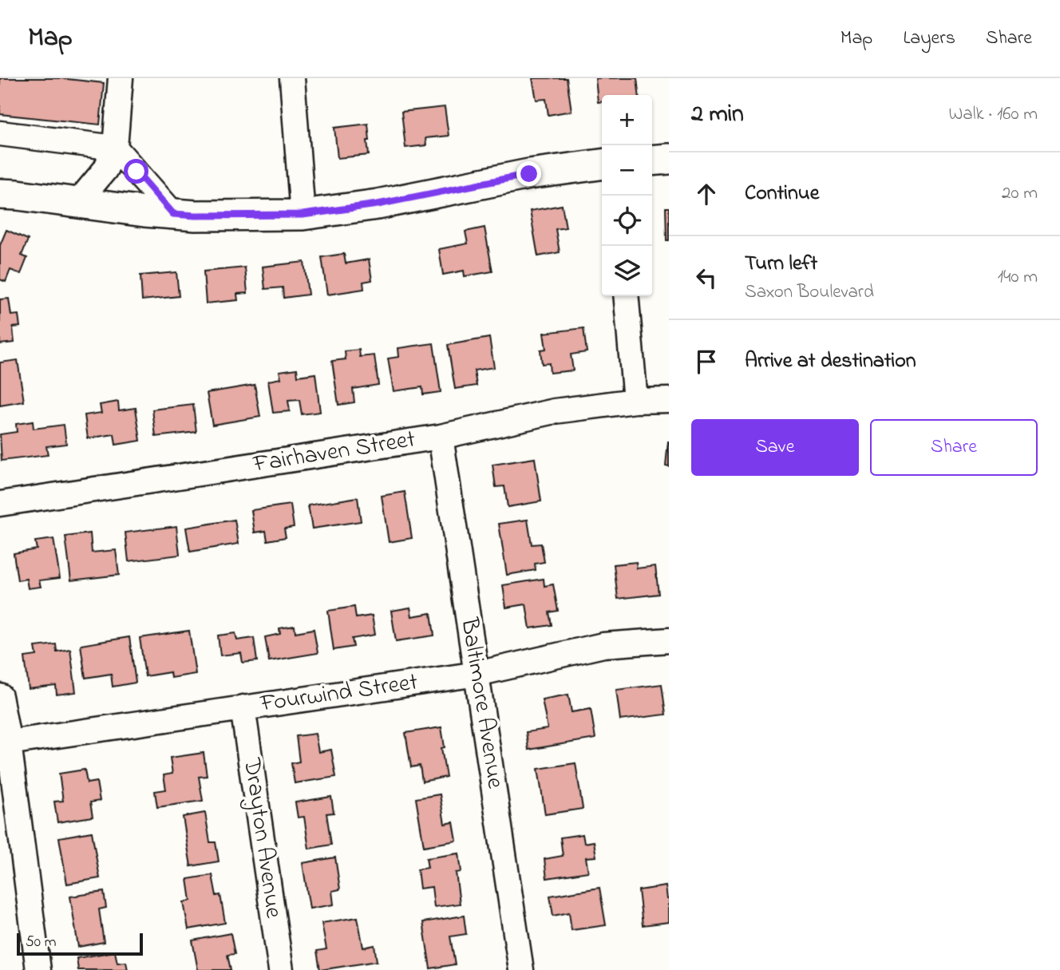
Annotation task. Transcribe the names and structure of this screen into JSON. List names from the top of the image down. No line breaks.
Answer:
{"streets":{"street":["Fairhaven Street","Fourwind Street","Baltimore Avenue","Drayton Avenue"]},"crossings":[["Fairhaven Street","Baltimore Avenue"],["Fourwind Street","Baltimore Avenue"],["Fourwind Street","Drayton Avenue"]],"scale_bar":"50 m","page":{"header":"Map","nav":["Map","Layers","Share"],"heading":["2 min","Walk · 160 m"],"map_buttons":["+","−"],"list":[["Continue","20 m"],["Turn left","Saxon Boulevard","140 m"],"Arrive at destination"],"buttons":["Save","Share"],"scale":"50 m"}}
